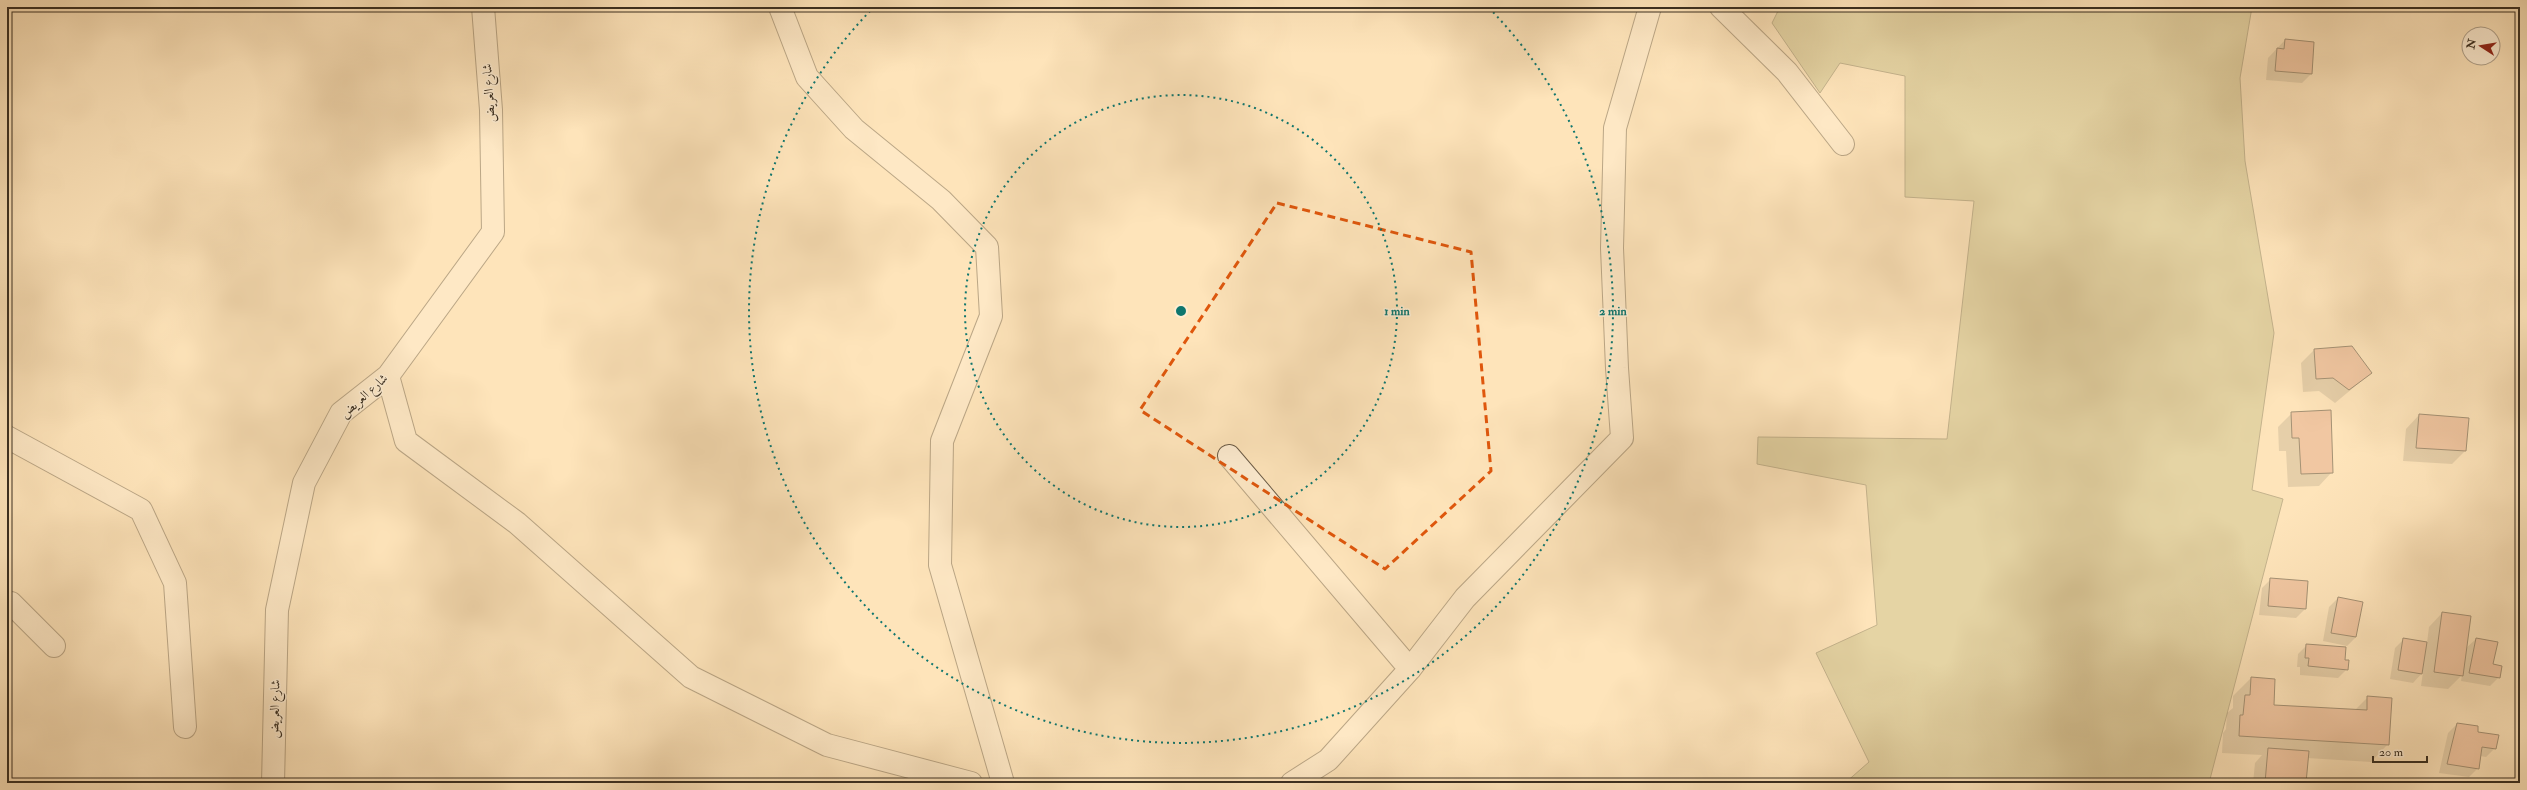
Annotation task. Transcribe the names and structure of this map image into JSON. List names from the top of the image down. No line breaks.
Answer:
{"streets":{"street":["شارع العريض"]},"scale_bar":"20 m","north":"left","rings":["1 min","2 min"]}
